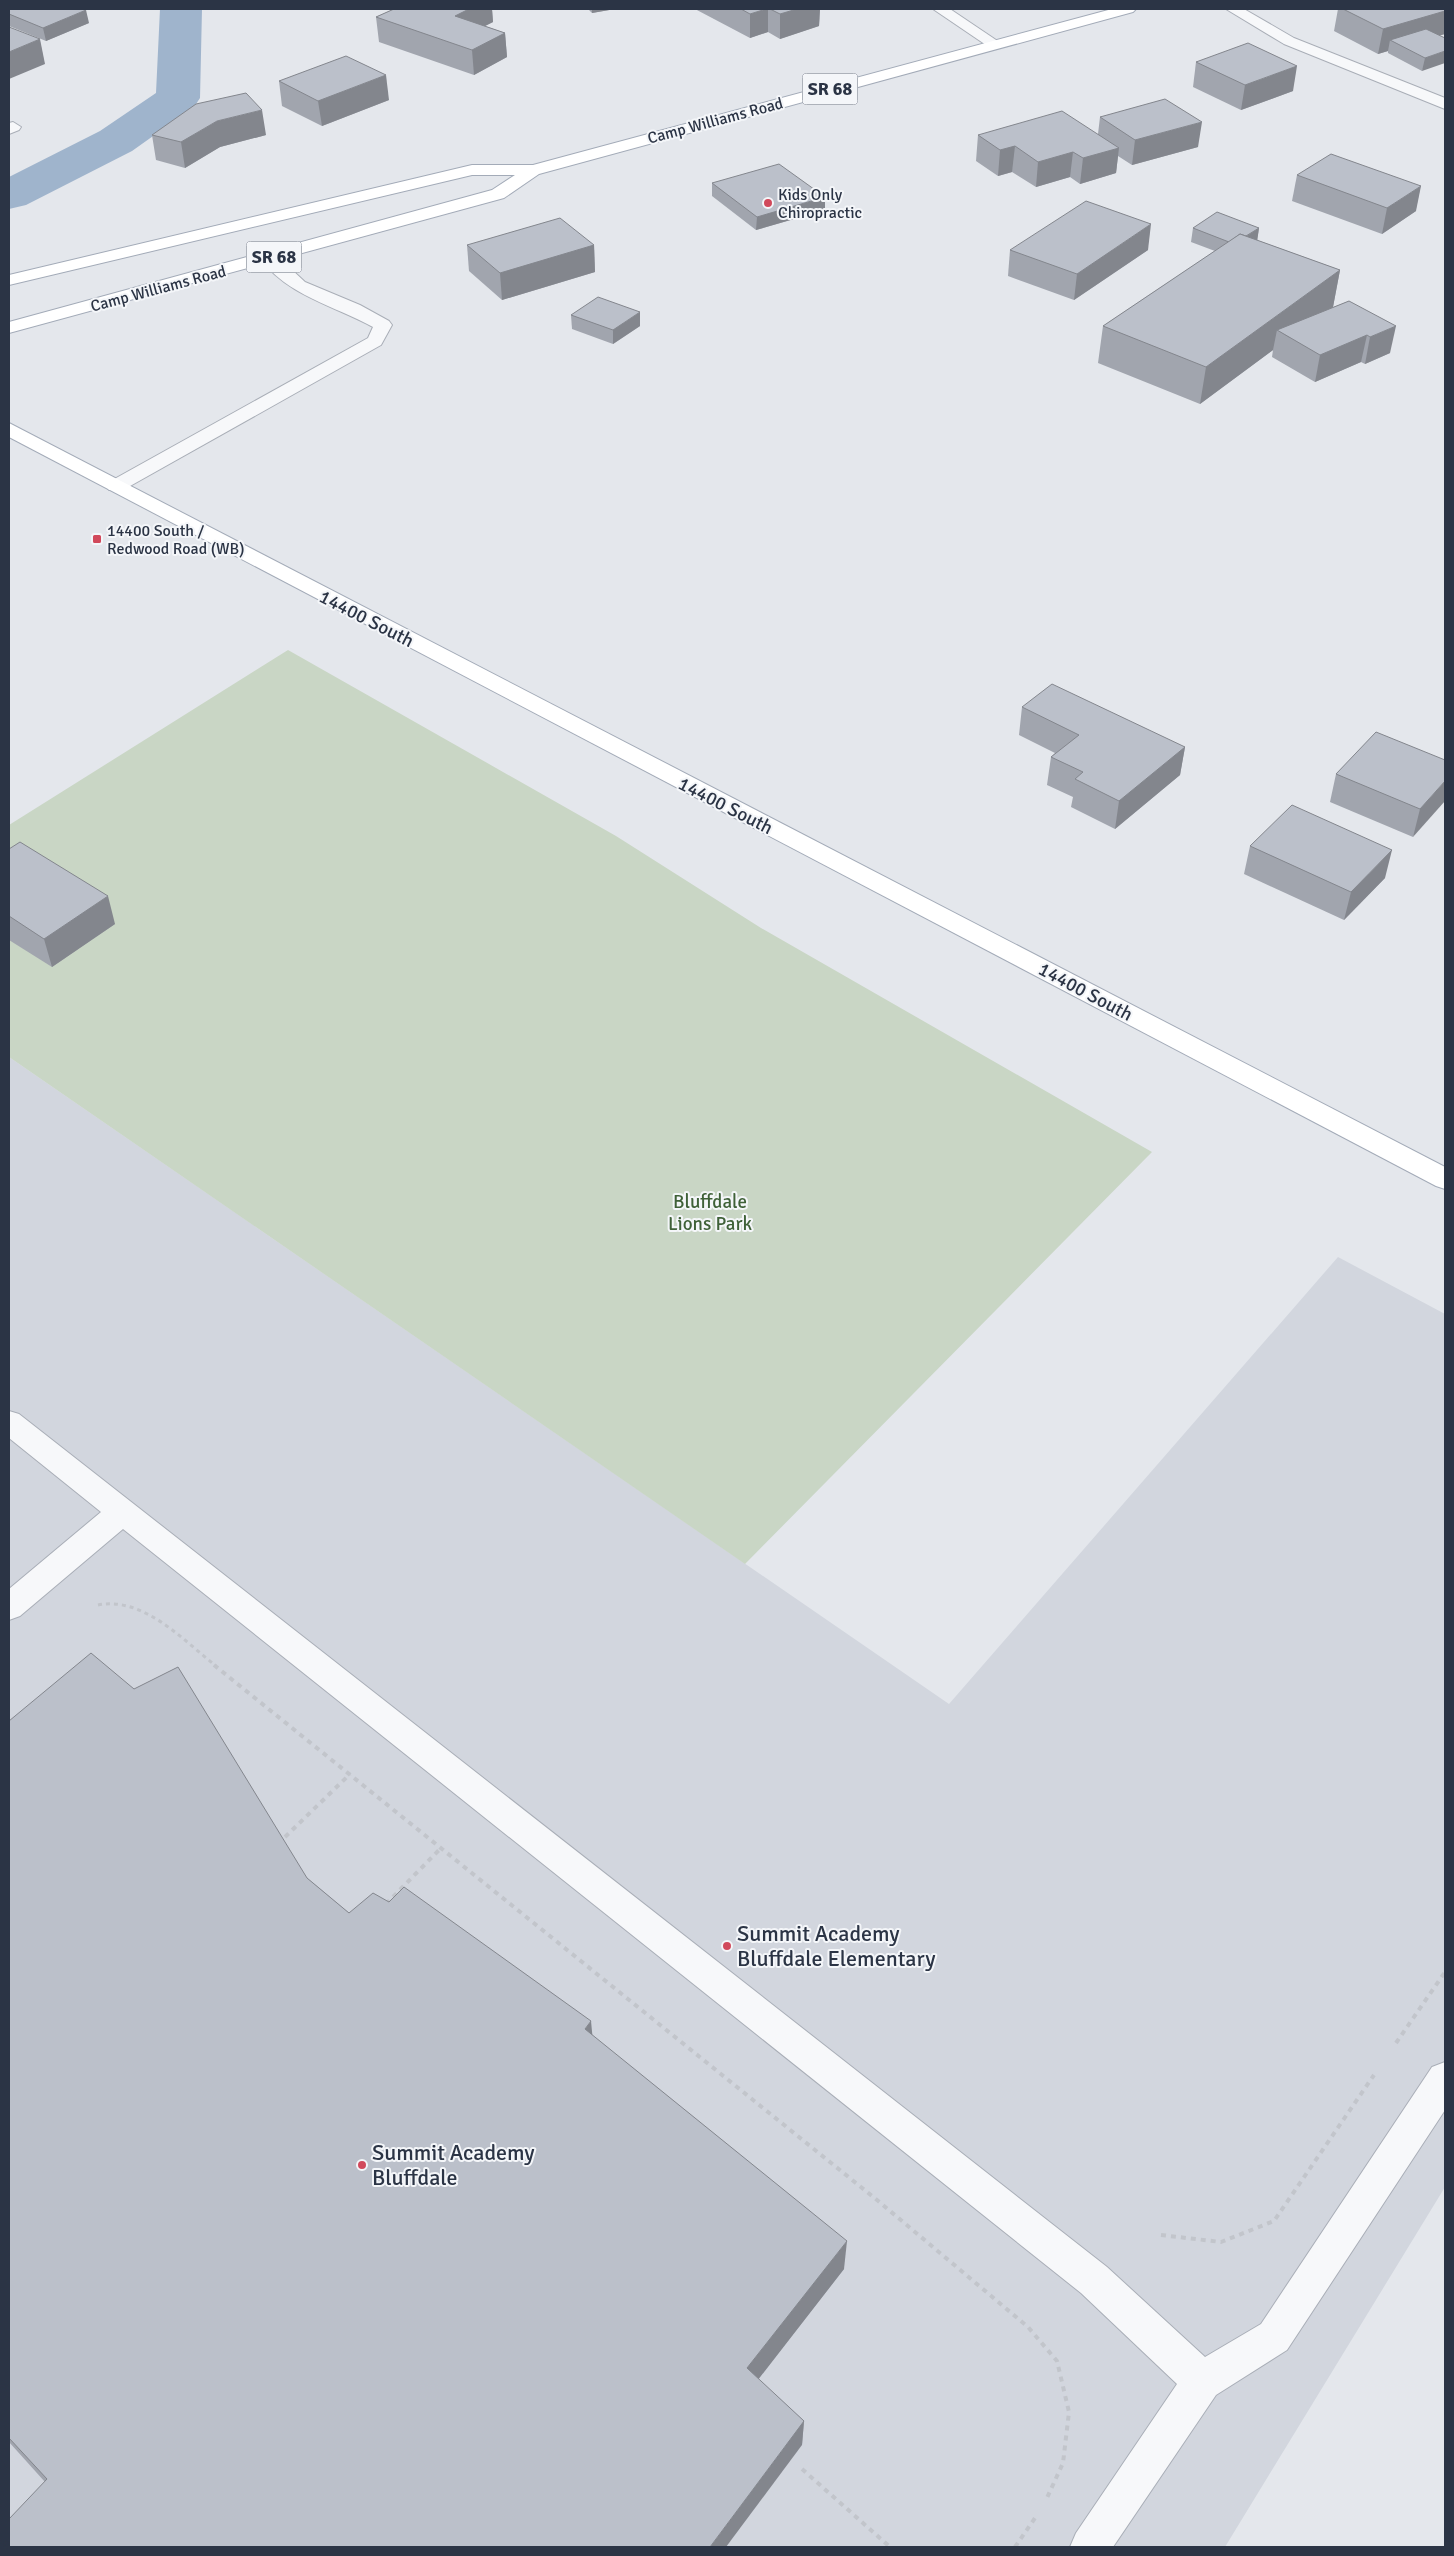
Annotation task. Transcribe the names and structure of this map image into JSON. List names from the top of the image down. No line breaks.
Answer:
{"streets":{"main road":["SR 68","Camp Williams Road","14400 South"]},"parks":["Bluffdale Lions Park"],"places":{"other":["Kids Only Chiropractic","Summit Academy Bluffdale Elementary","Summit Academy Bluffdale"],"transit":["14400 South / Redwood Road (WB)"]}}
